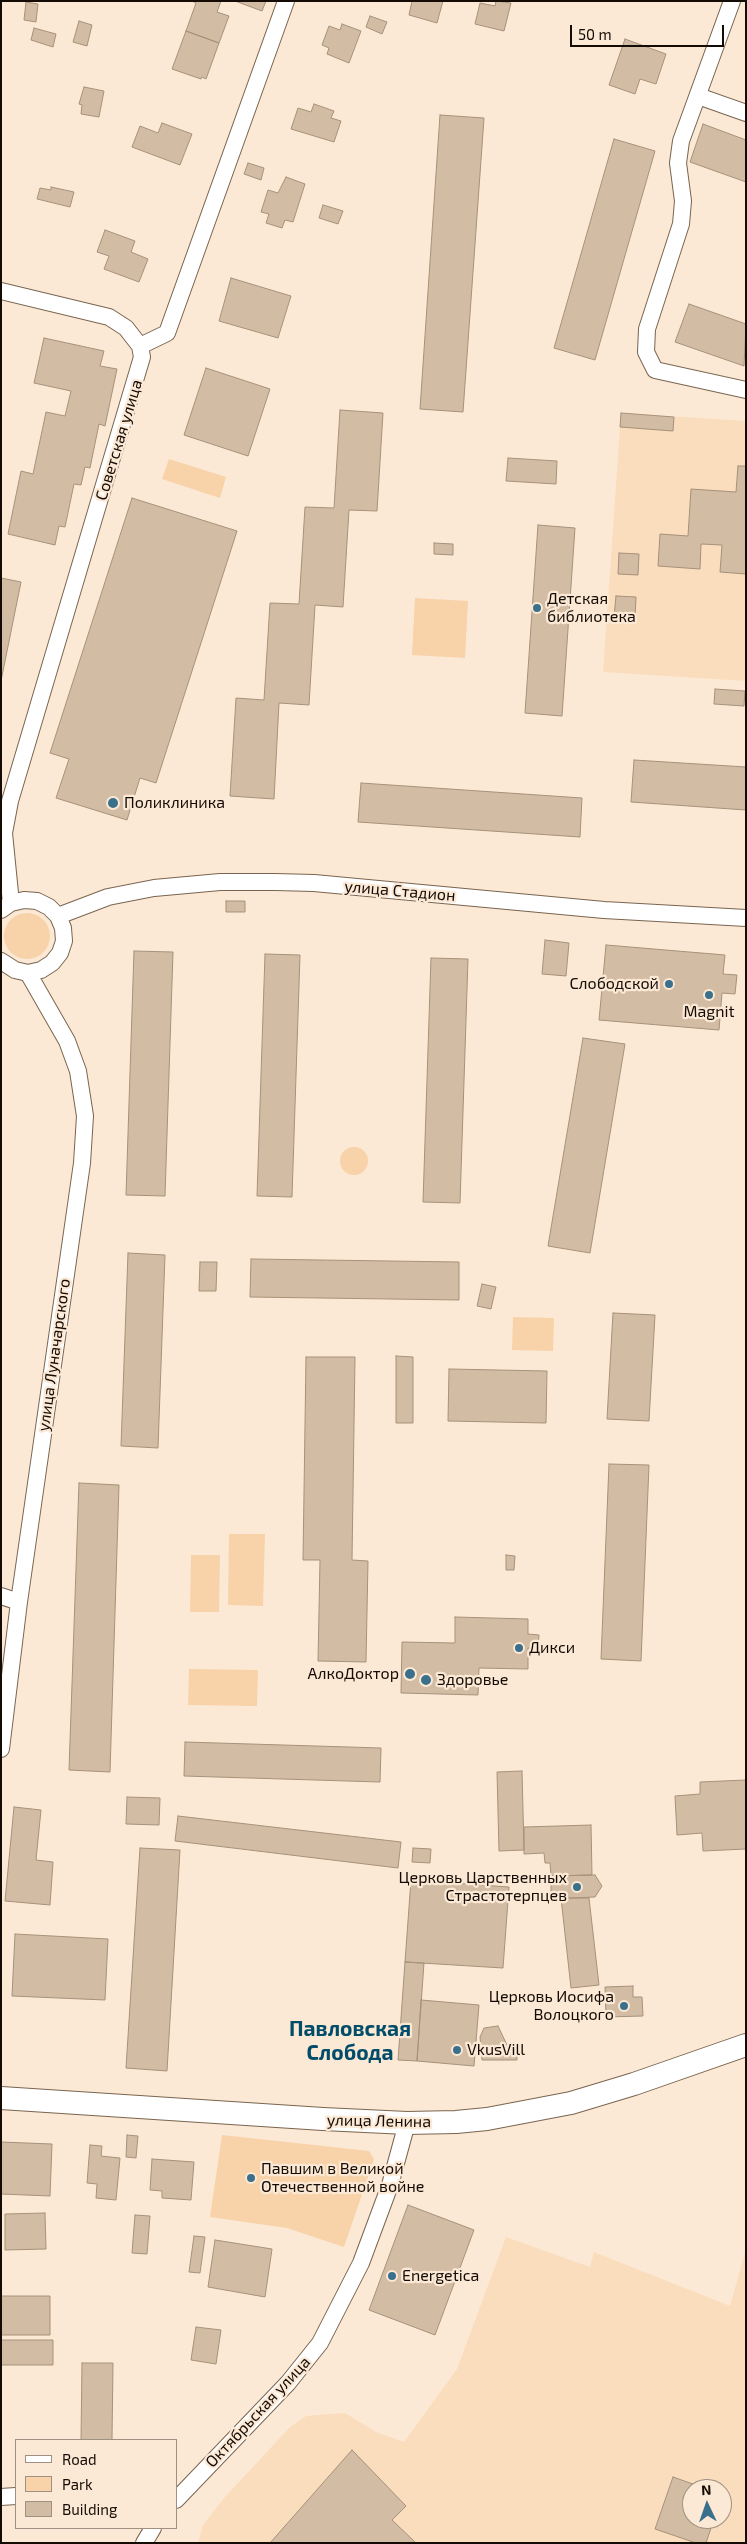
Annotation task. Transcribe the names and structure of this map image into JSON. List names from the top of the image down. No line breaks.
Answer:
{"streets":{"main road":["улица Ленина"],"street":["Советская улица","улица Стадион","улица Луначарского","Октябрьская улица"]},"crossings":[["улица Ленина","Октябрьская улица"]],"districts":["Павловская Слобода"],"places":["Детская библиотека","Поликлиника","Слободской","Magnit","Дикси","АлкоДоктор","Здоровье","Церковь Царственных Страстотерпцев","Церковь Иосифа Волоцкого","VkusVill","Павшим в Великой Отечественной войне","Energetica"],"legend":["Road","Park","Building"],"scale_bar":"50 m","north":"top"}
